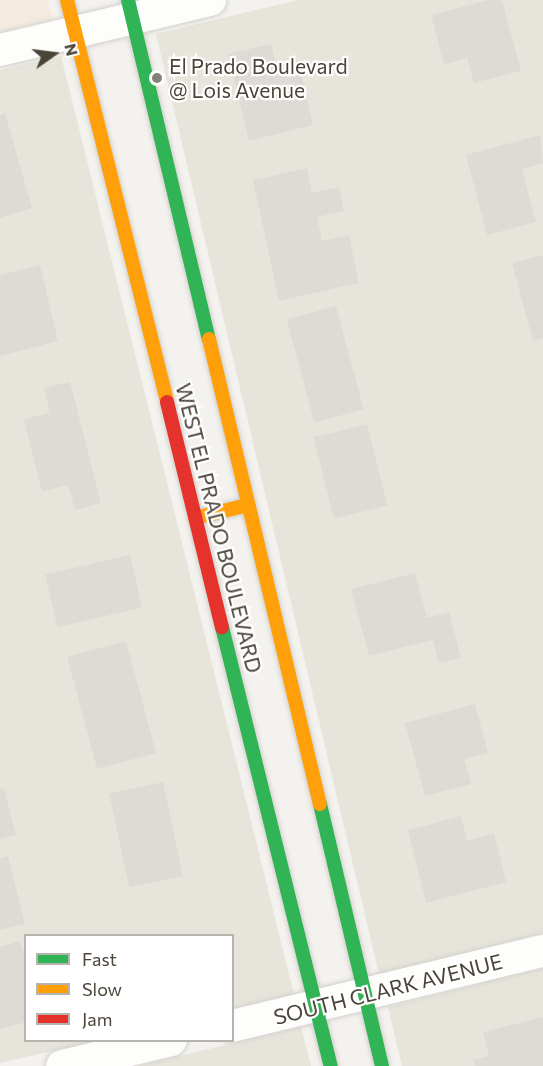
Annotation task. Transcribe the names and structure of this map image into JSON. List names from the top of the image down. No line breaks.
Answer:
{"streets":{"street":["WEST EL PRADO BOULEVARD","SOUTH CLARK AVENUE"]},"crossings":[["WEST EL PRADO BOULEVARD","SOUTH CLARK AVENUE"]],"places":["El Prado Boulevard @ Lois Avenue"],"legend":["Fast","Slow","Jam"],"north":"right"}
